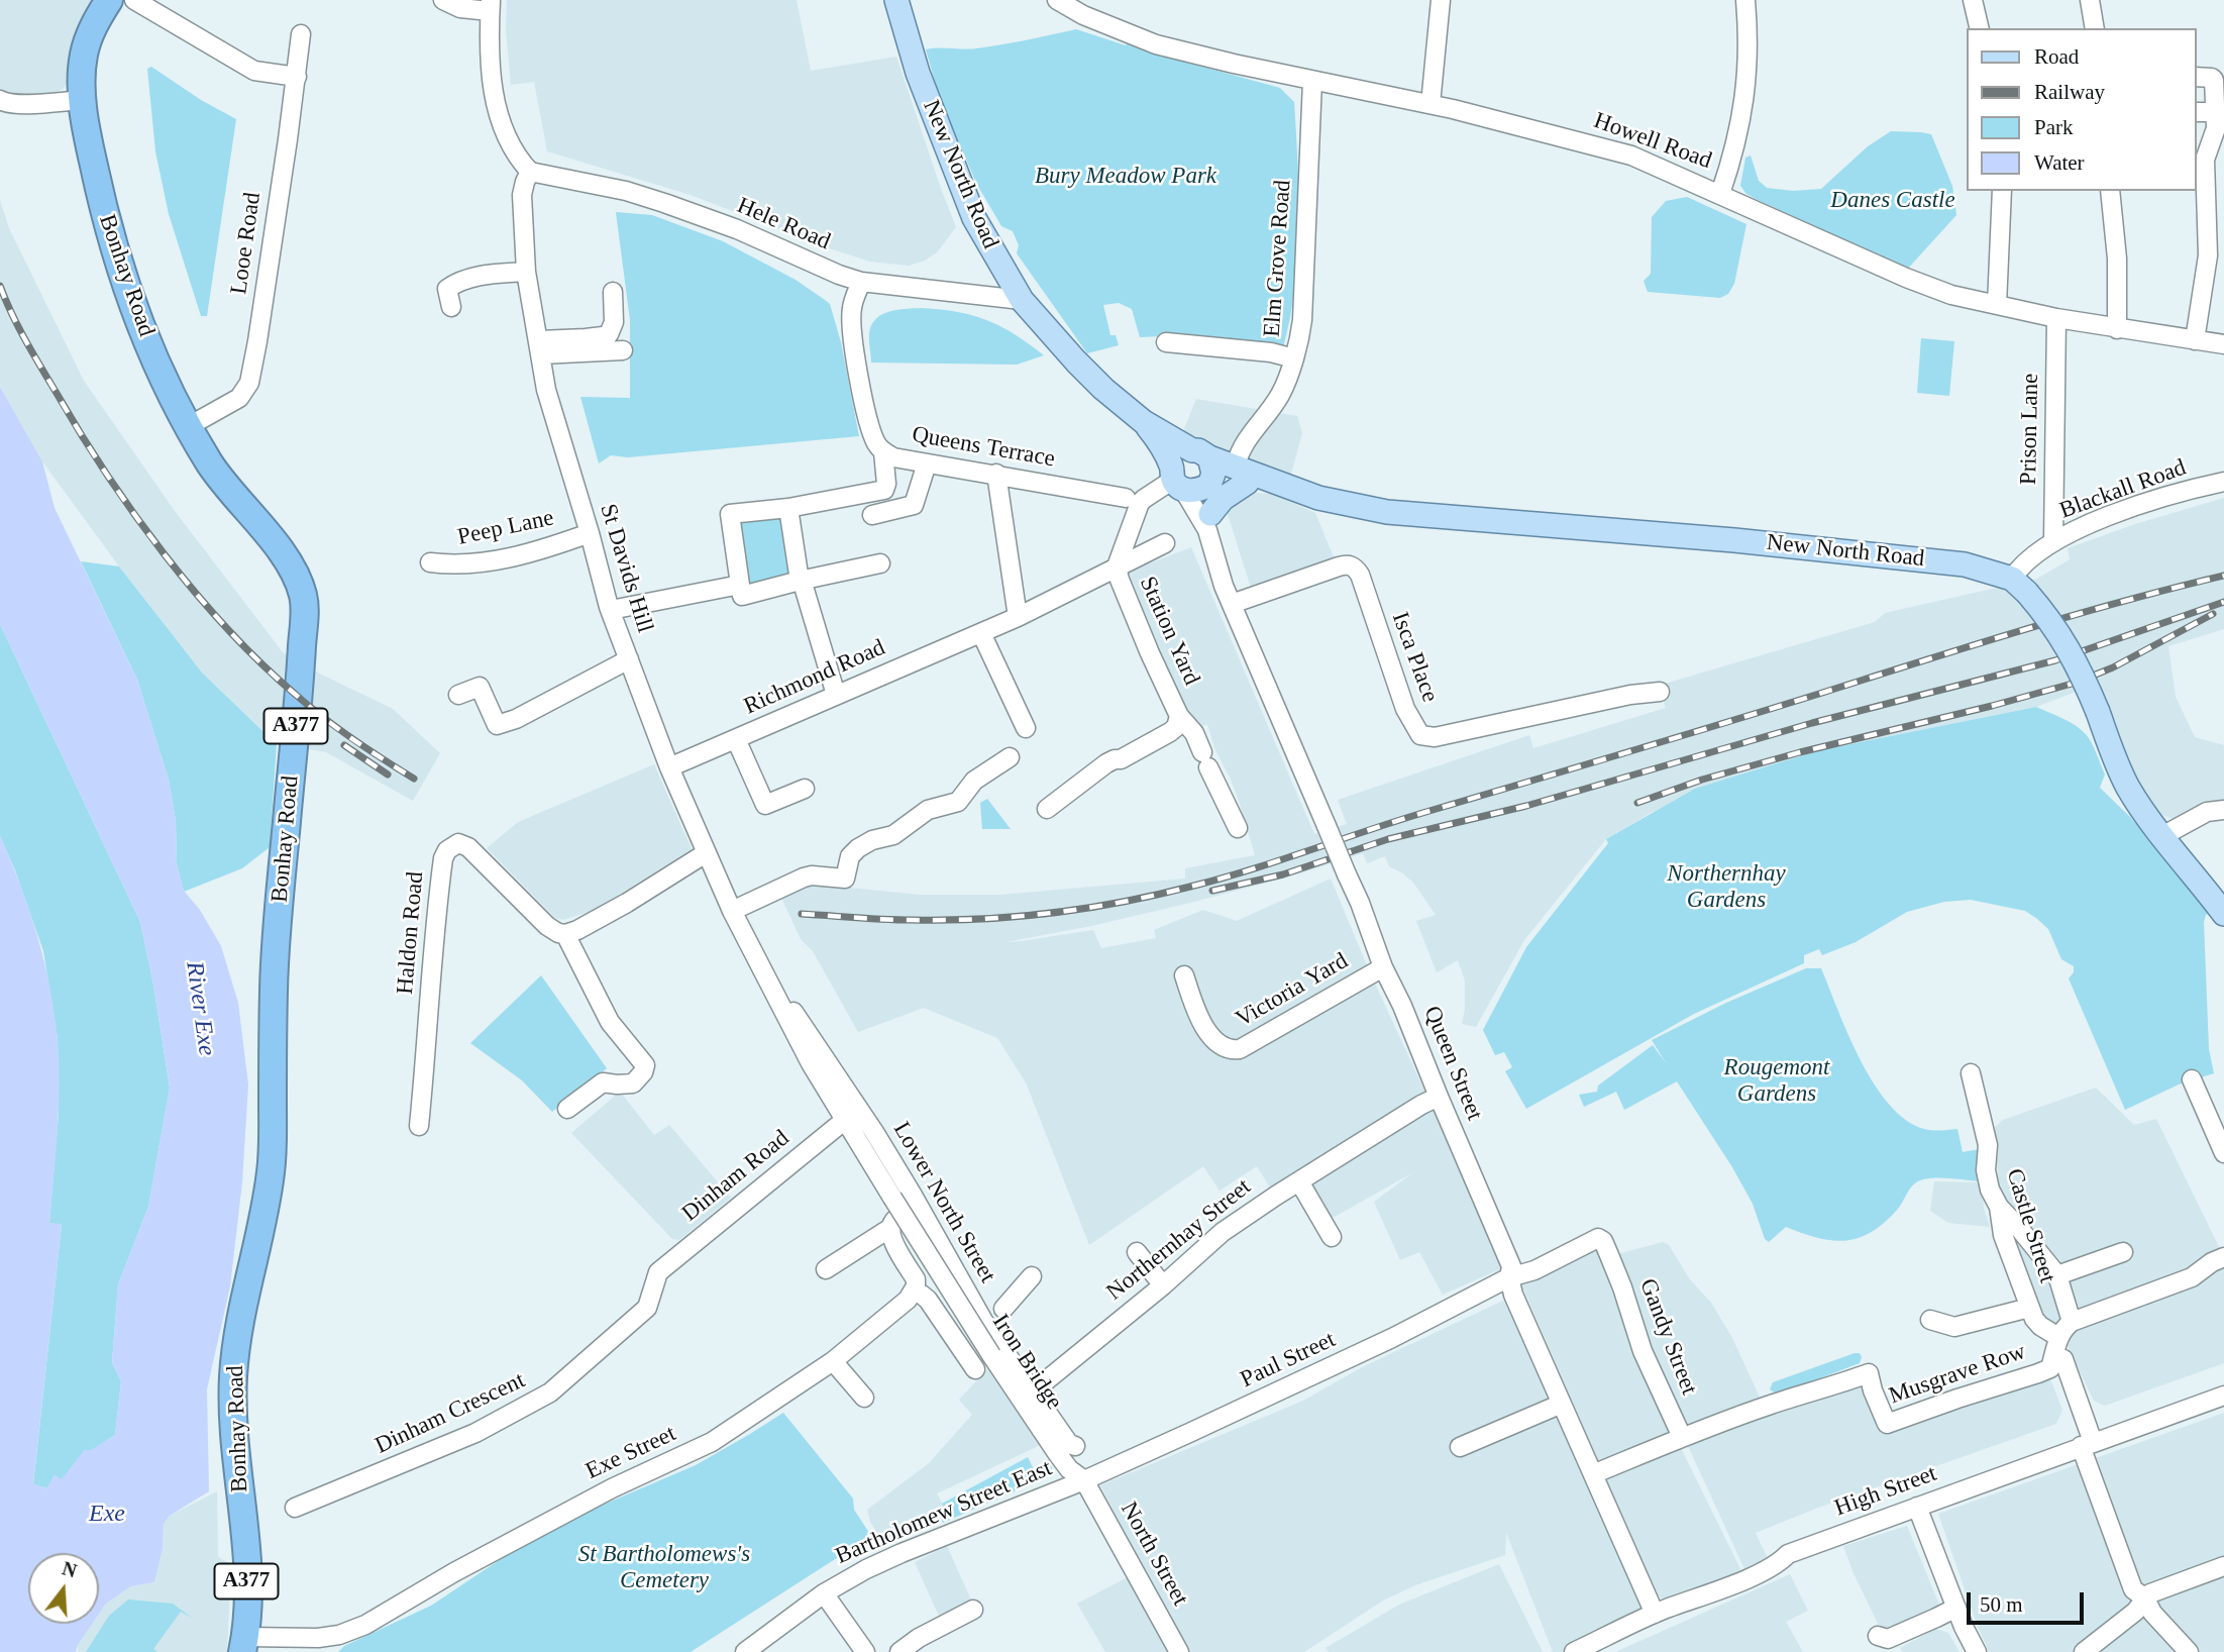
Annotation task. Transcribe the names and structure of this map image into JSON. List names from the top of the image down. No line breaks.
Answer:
{"streets":{"highway":["Bonhay Road","A377"],"main road":["New North Road"],"street":["Howell Road","Hele Road","Looe Road","Elm Grove Road","Prison Lane","Queens Terrace","Blackall Road","Peep Lane","St Davids Hill","Station Yard","Isca Place","Richmond Road","Haldon Road","Victoria Yard","Queen Street","Dinham Road","Lower North Street","Castle Street","Northernhay Street","Gandy Street","Paul Street","Iron Bridge","Musgrave Row","Dinham Crescent","Exe Street","High Street","Bartholomew Street East","North Street"]},"crossings":[["Howell Road","Elm Grove Road"],["Howell Road","Prison Lane"],["New North Road","Hele Road"],["New North Road","Elm Grove Road"],["New North Road","Blackall Road"],["New North Road","Queen Street"],["Hele Road","Queens Terrace"],["Hele Road","St Davids Hill"],["Looe Road","Bonhay Road"],["Bonhay Road","Exe Street"],["Prison Lane","Blackall Road"],["Peep Lane","St Davids Hill"],["St Davids Hill","Richmond Road"],["St Davids Hill","Dinham Road"],["St Davids Hill","Lower North Street"],["St Davids Hill","Iron Bridge"],["Station Yard","Richmond Road"],["Isca Place","Queen Street"],["Victoria Yard","Queen Street"],["Queen Street","Northernhay Street"],["Queen Street","Paul Street"],["Queen Street","High Street"],["Dinham Road","Iron Bridge"],["Dinham Road","Dinham Crescent"],["Lower North Street","Northernhay Street"],["Castle Street","Musgrave Row"],["Gandy Street","Paul Street"],["Gandy Street","Musgrave Row"],["Paul Street","Iron Bridge"],["Paul Street","Bartholomew Street East"],["Paul Street","North Street"],["Iron Bridge","Bartholomew Street East"],["Iron Bridge","North Street"],["Bartholomew Street East","North Street"]],"water":["River Exe","Exe"],"parks":["Bury Meadow Park","Danes Castle","Northernhay Gardens","Rougemont Gardens","St Bartholomews's Cemetery"],"legend":["Road","Railway","Park","Water"],"scale_bar":"50 m","north":"top"}
